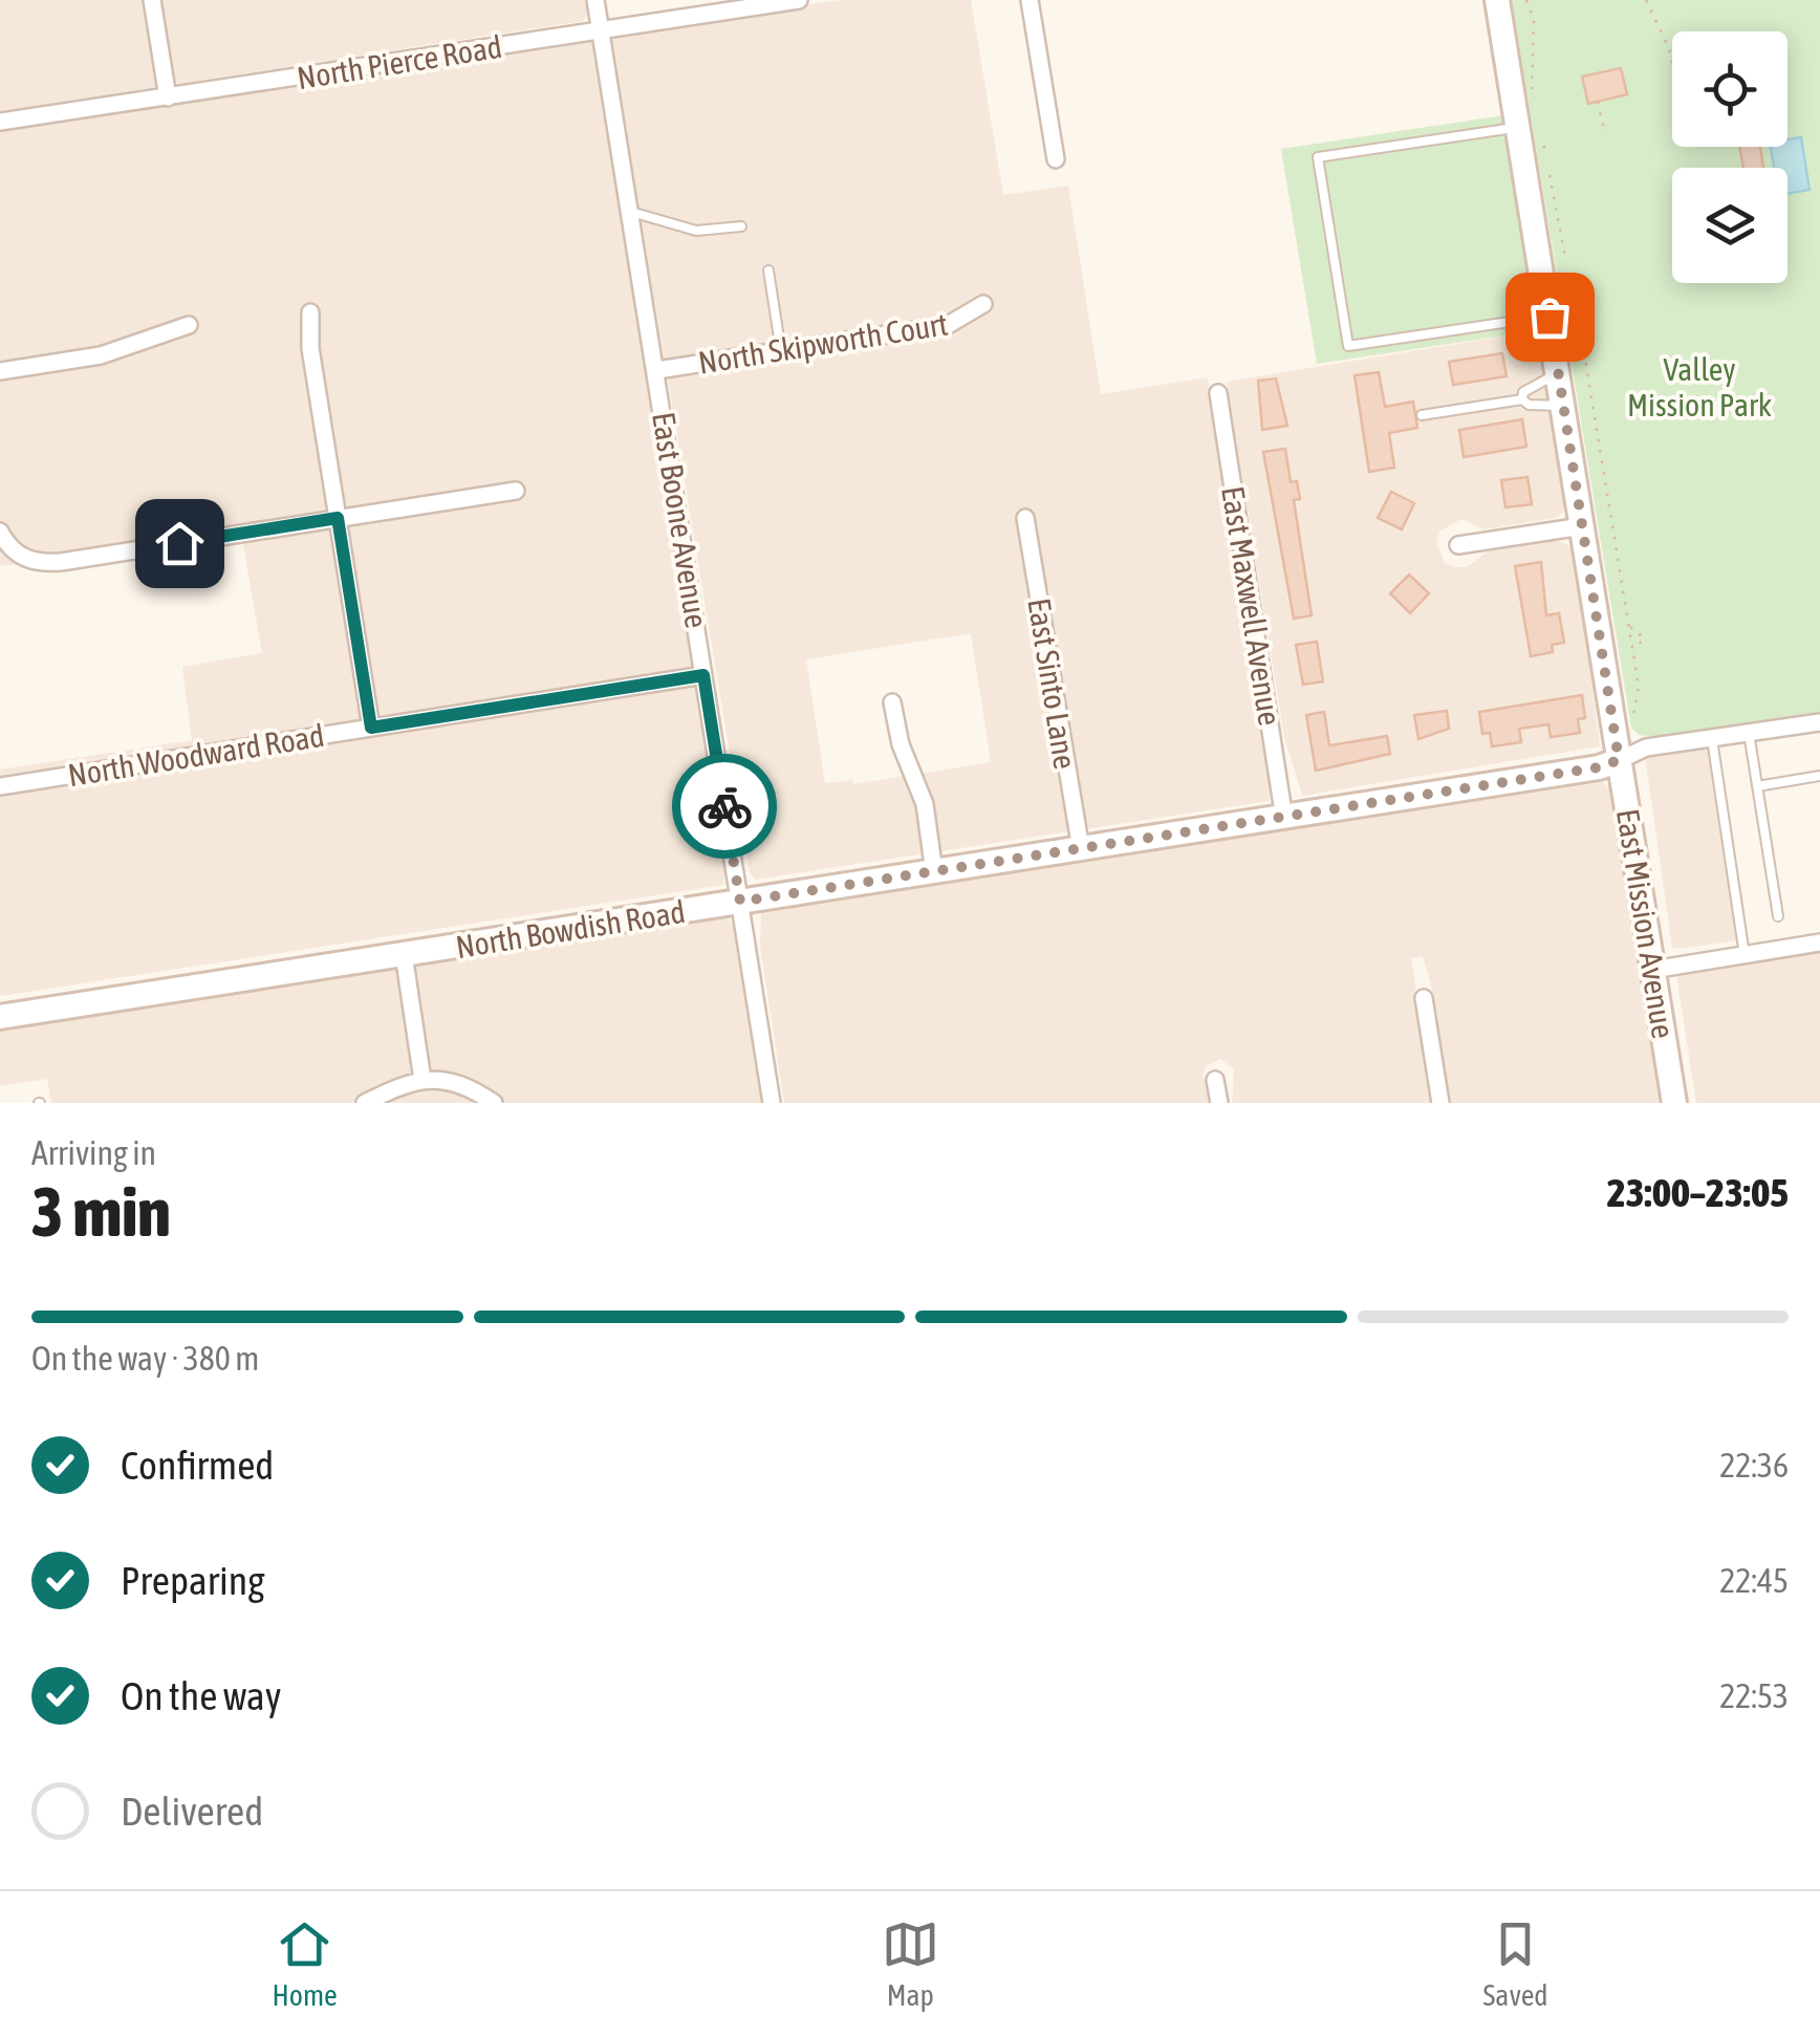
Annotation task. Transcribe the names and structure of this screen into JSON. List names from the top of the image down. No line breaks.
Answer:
{"streets":{"street":["North Pierce Road","North Skipworth Court","East Boone Avenue","East Maxwell Avenue","East Sinto Lane","North Woodward Road","East Mission Avenue","North Bowdish Road"]},"crossings":[["North Pierce Road","East Boone Avenue"],["North Skipworth Court","East Boone Avenue"],["East Boone Avenue","North Woodward Road"],["East Boone Avenue","North Bowdish Road"],["East Maxwell Avenue","North Bowdish Road"],["East Sinto Lane","North Bowdish Road"],["East Mission Avenue","North Bowdish Road"]],"parks":["Valley Mission Park"],"page":{"heading":["3 min","Arriving in","23:00–23:05"],"bar":"On the way · 380 m","list":[["Confirmed","22:36"],["Preparing","22:45"],["On the way","22:53"],"Delivered"],"tabs":["Home","Map","Saved"]}}
